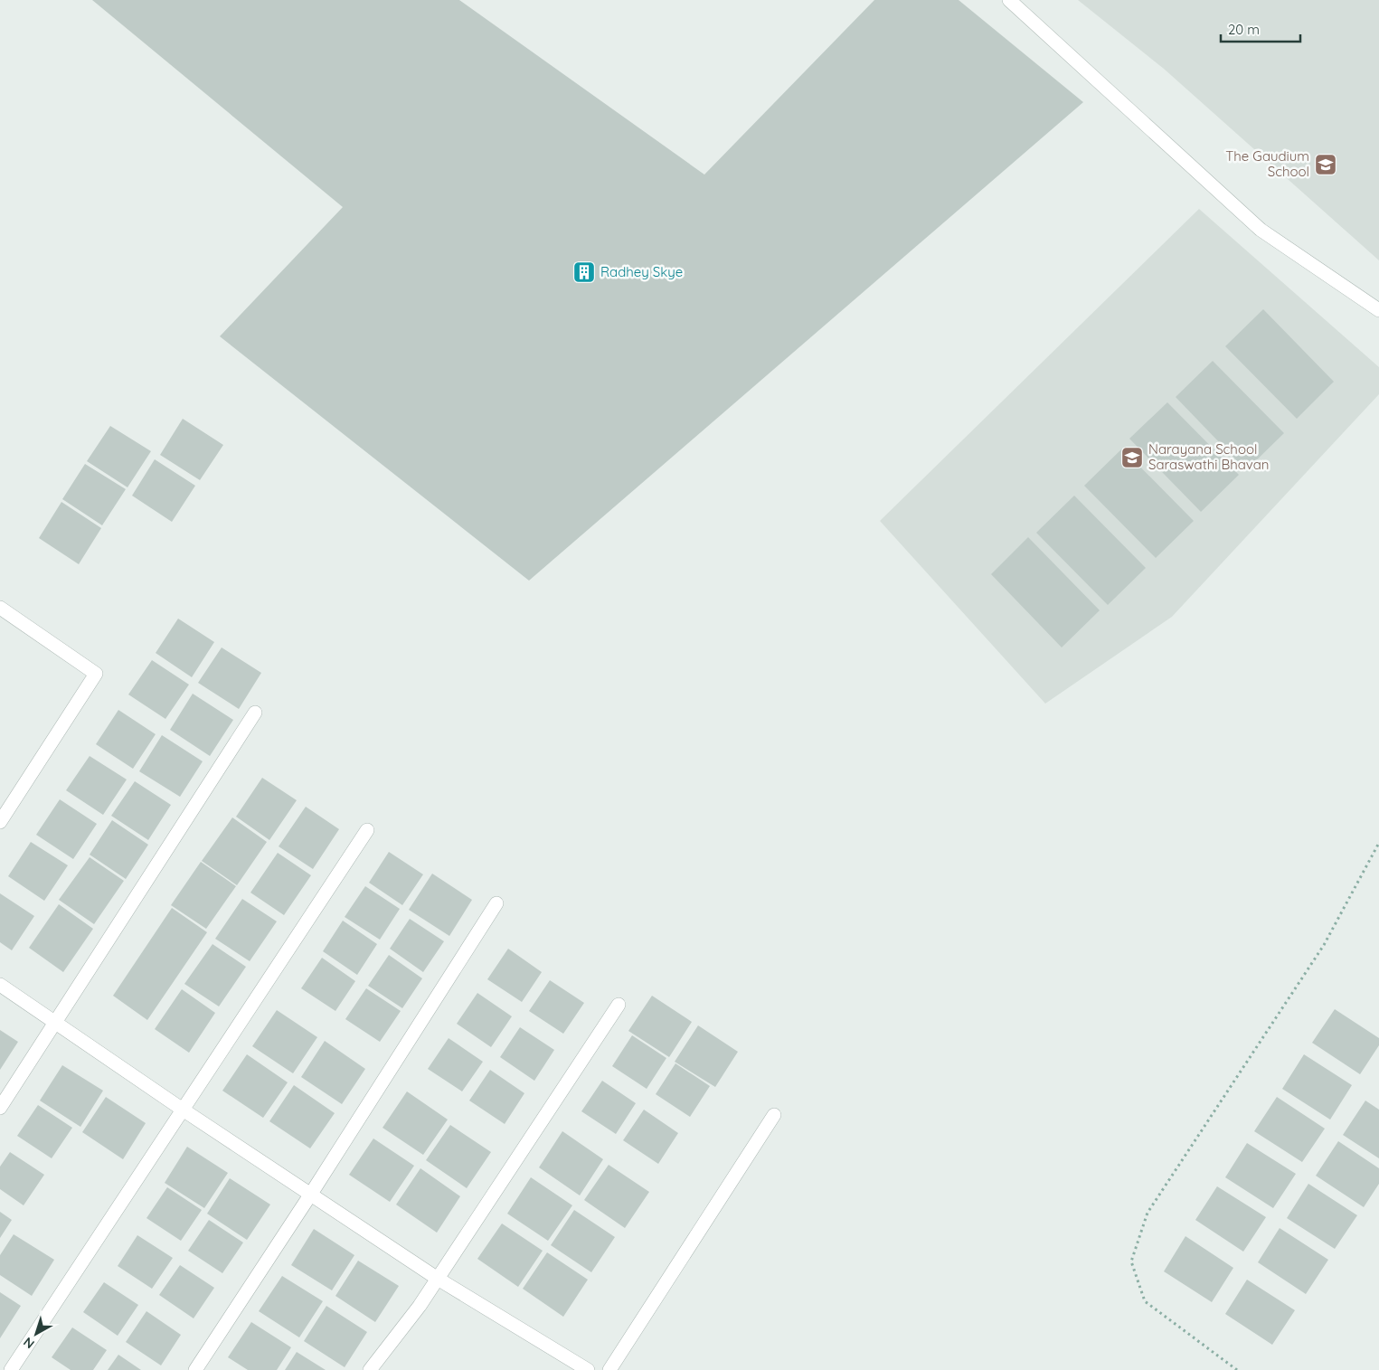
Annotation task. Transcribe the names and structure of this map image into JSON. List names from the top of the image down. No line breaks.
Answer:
{"places":{"school or university":["The Gaudium School","Narayana School Saraswathi Bhavan"],"building":["Radhey Skye"]},"scale_bar":"20 m","north":"bottom left"}
